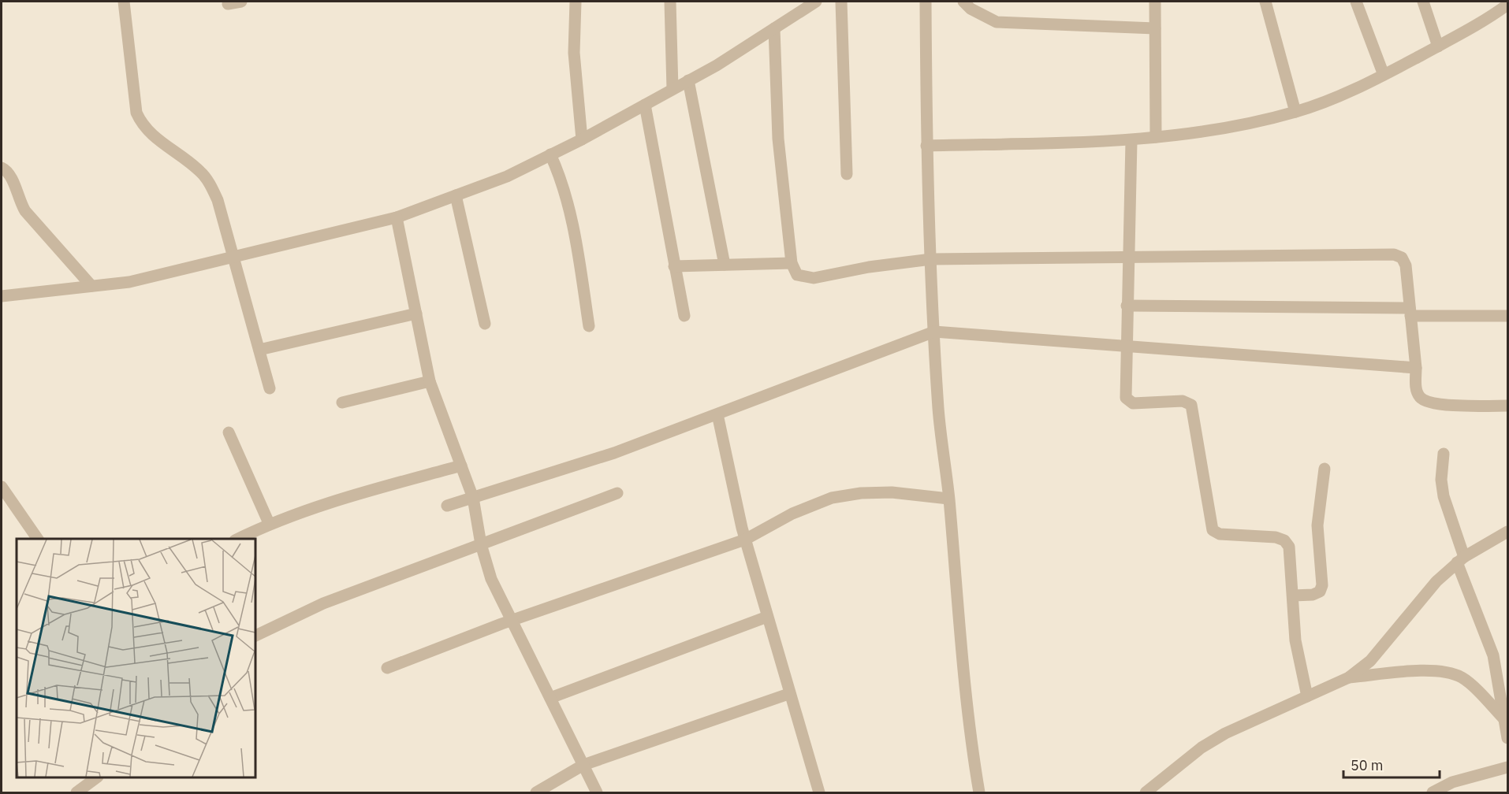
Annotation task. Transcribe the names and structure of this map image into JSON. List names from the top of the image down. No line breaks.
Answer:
{"scale_bar":"50 m"}
